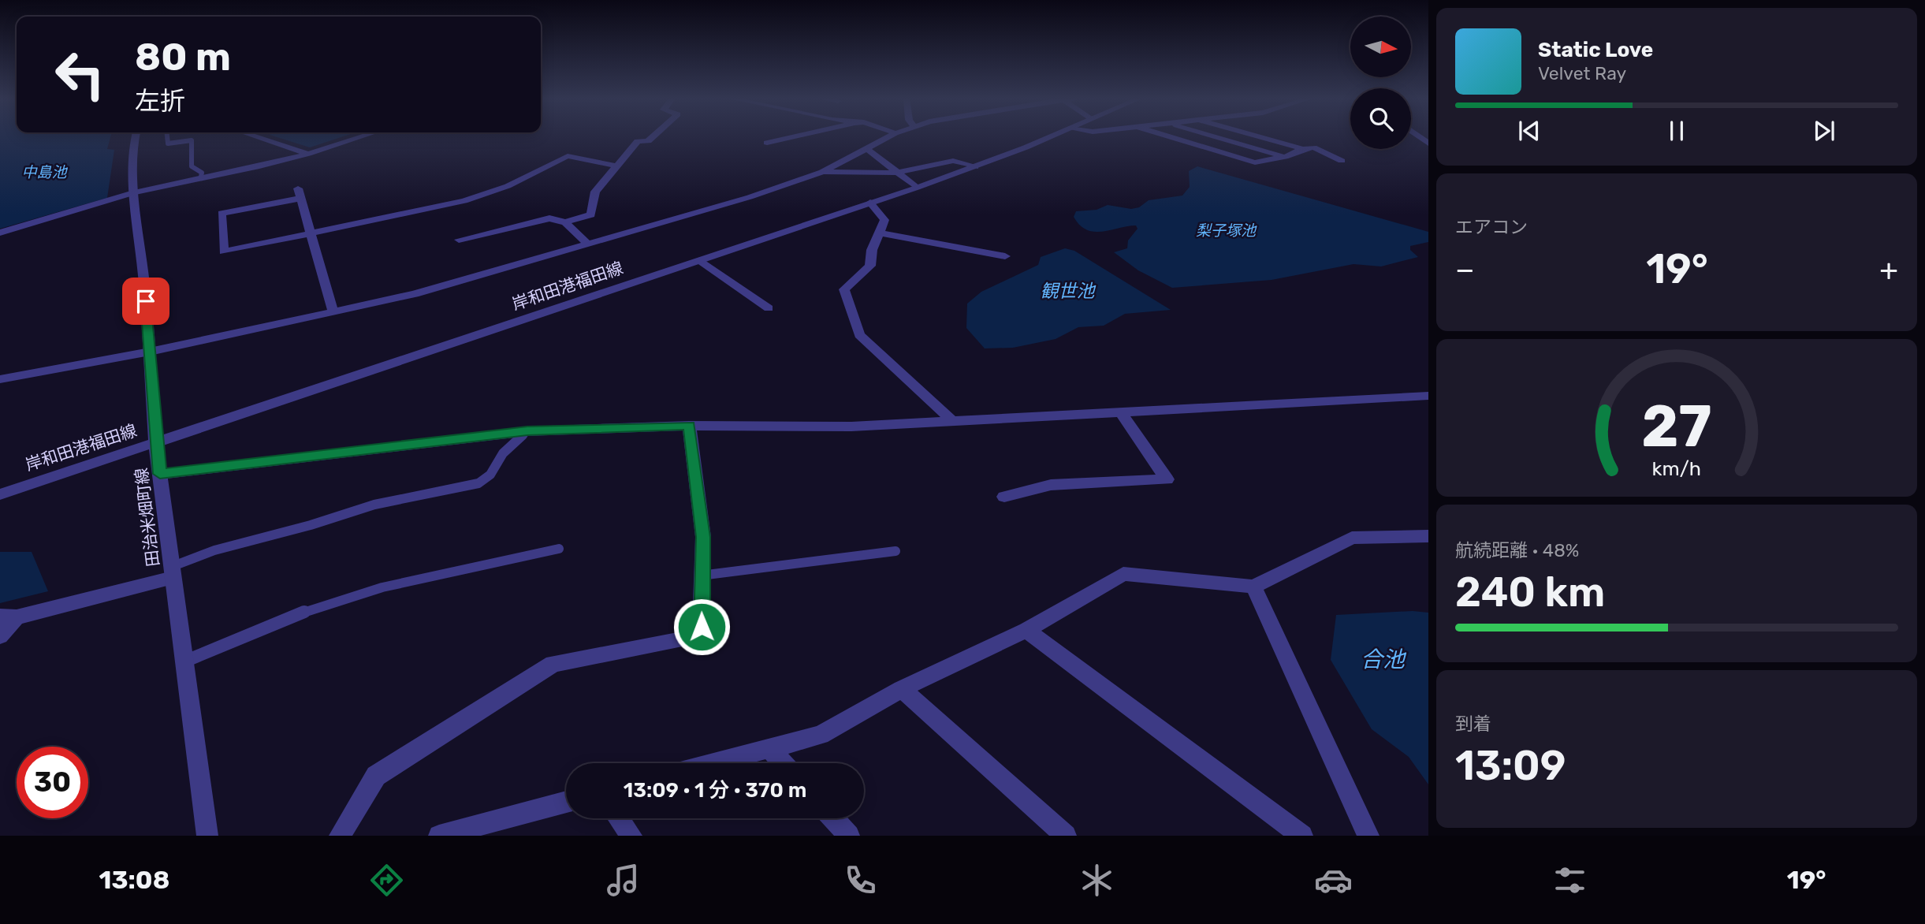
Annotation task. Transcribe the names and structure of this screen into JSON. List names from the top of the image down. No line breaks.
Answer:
{"streets":{"street":["岸和田港福田線","田治米畑町線"]},"crossings":[["岸和田港福田線","田治米畑町線"]],"water":["中島池","梨子塚池","観世池","合池"],"north":"right","page":{"turn":["80 m","左折"],"song":["Static Love","Velvet Ray"],"tile":["エアコン",["航続距離 · 48%","240 km"],["到着","13:09"]],"heat":["−","19°","+"],"limit":"30","trip":"13:09 · 1 分 · 370 m","tabs":["13:08","19°"],"gauge":["27","km/h"]}}
